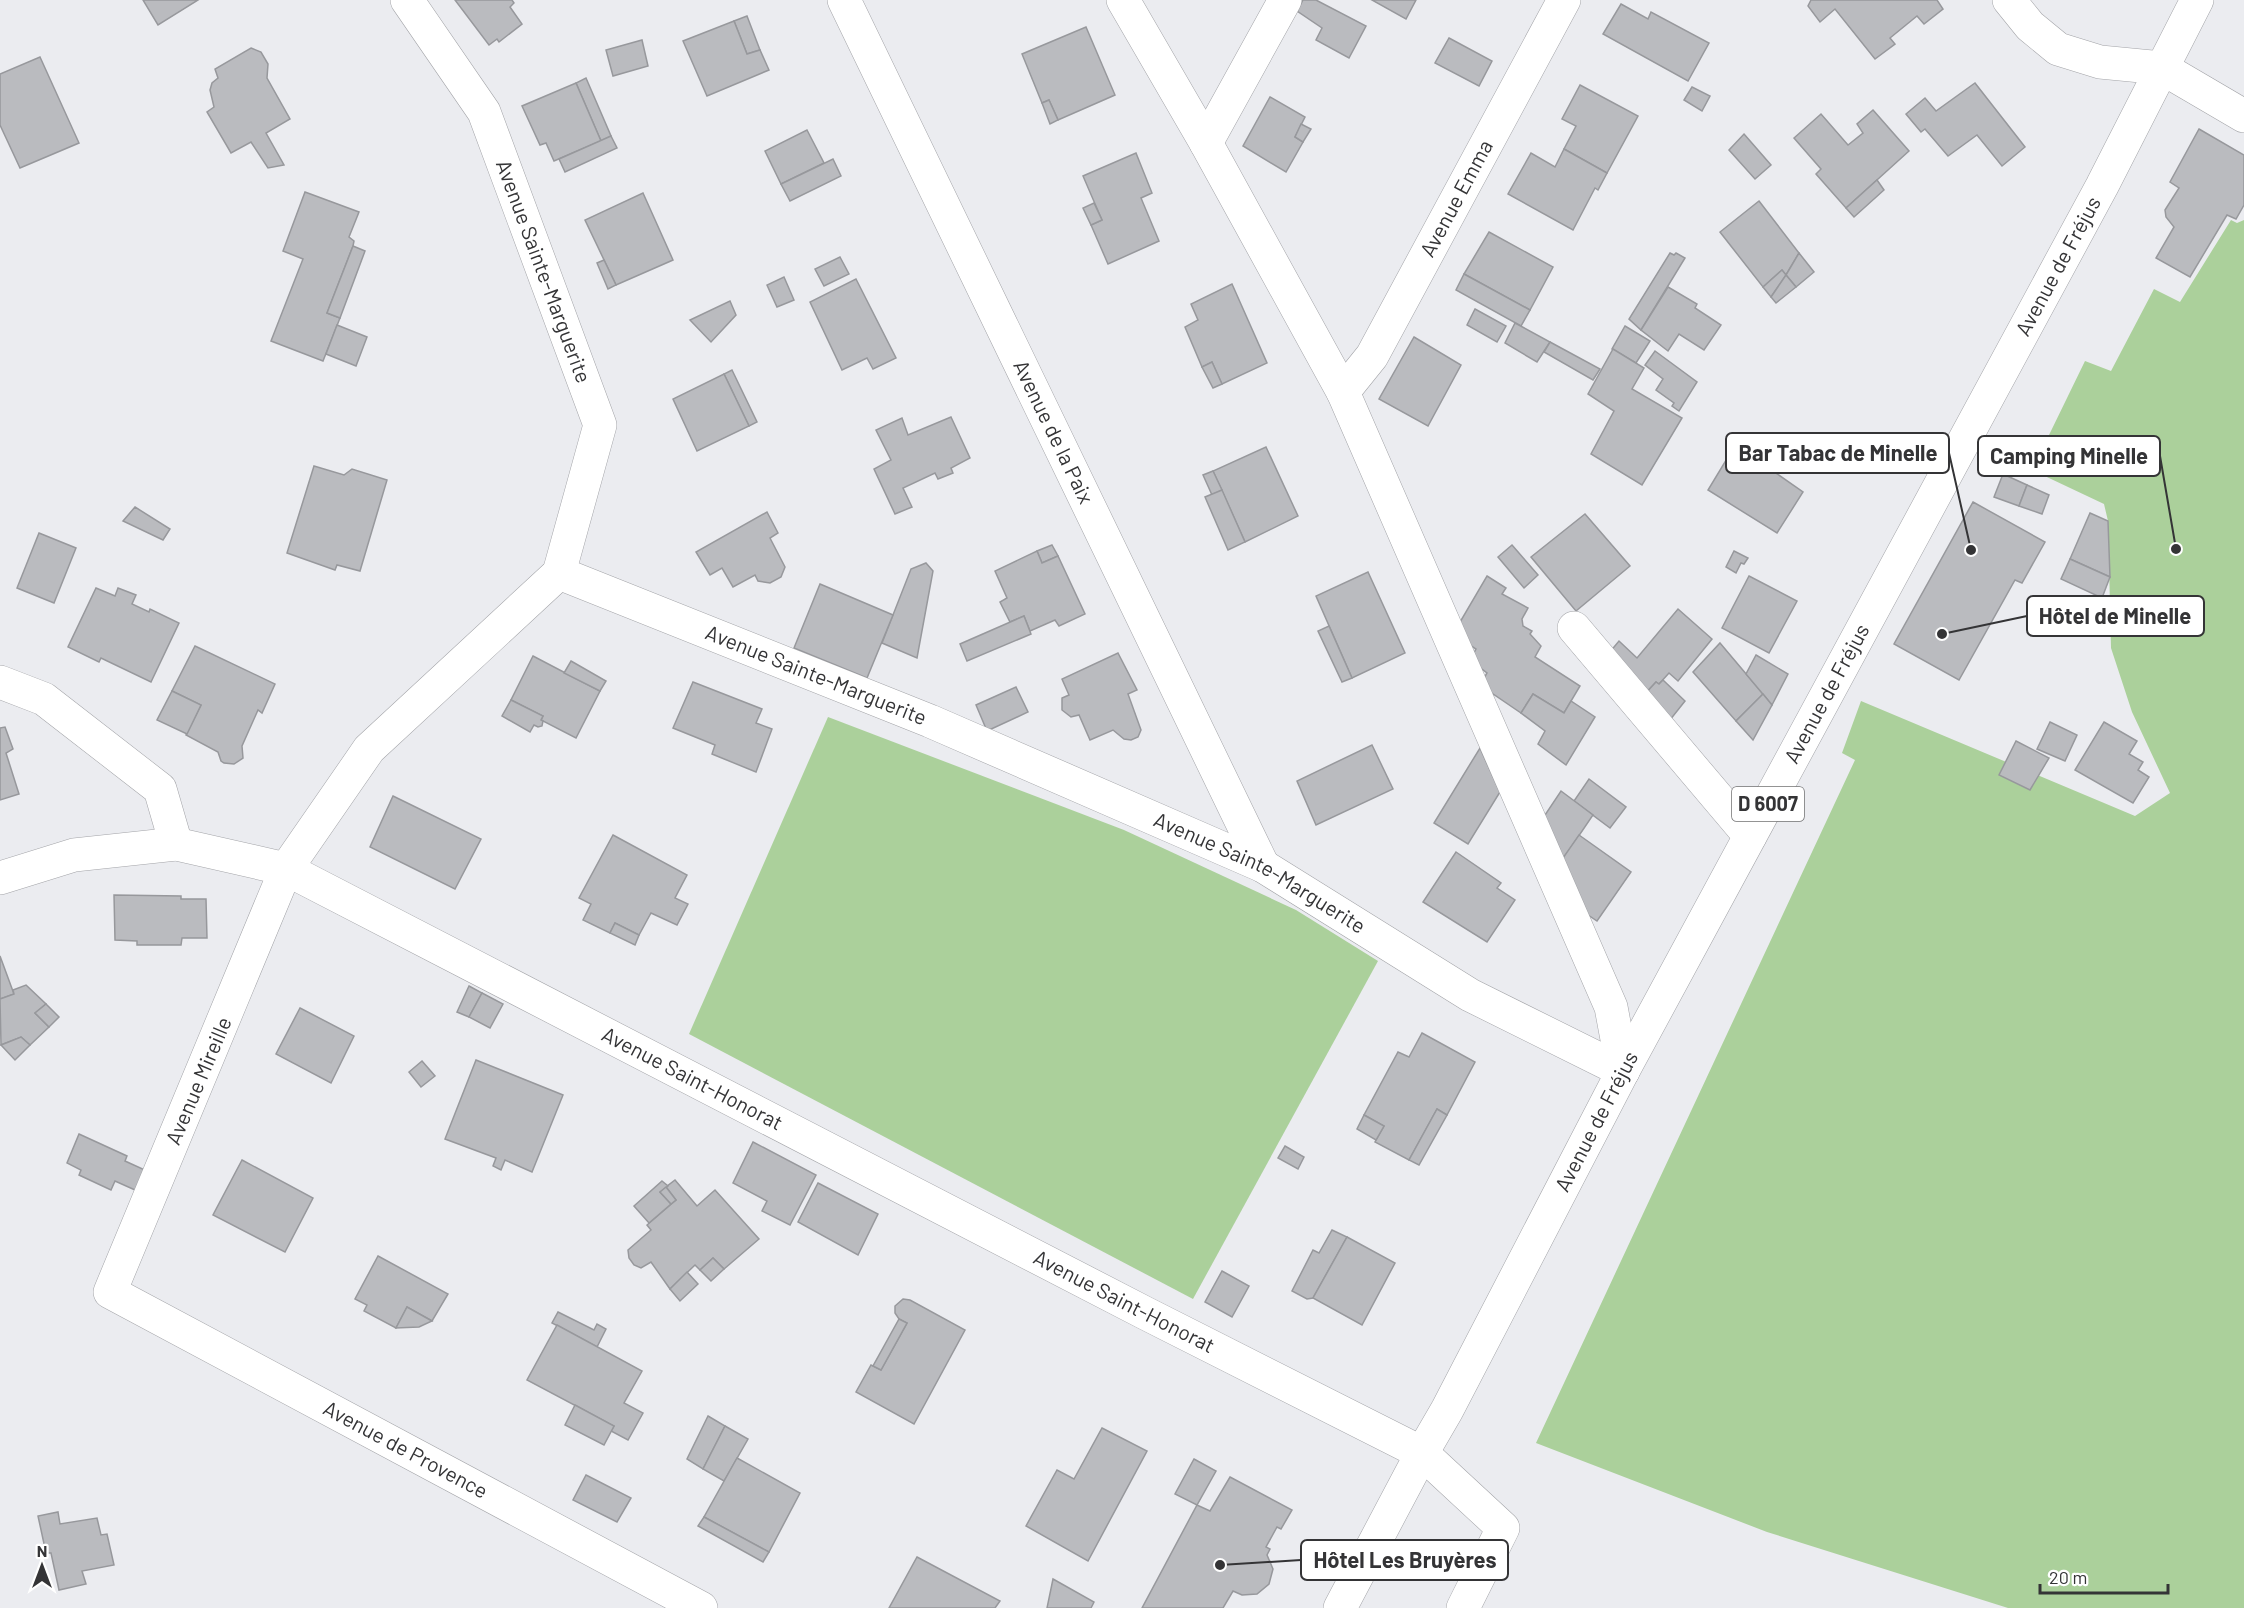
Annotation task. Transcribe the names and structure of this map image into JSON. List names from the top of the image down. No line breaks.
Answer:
{"streets":{"street":["Avenue Emma","Avenue de Fréjus","Avenue Sainte-Marguerite","Avenue de la Paix","D 6007","Avenue Saint-Honorat","Avenue Mireille","Avenue de Provence"]},"crossings":[["Avenue de Fréjus","Avenue Sainte-Marguerite"],["Avenue de Fréjus","Avenue Saint-Honorat"],["Avenue Sainte-Marguerite","Avenue de la Paix"],["Avenue Sainte-Marguerite","Avenue Mireille"],["Avenue Saint-Honorat","Avenue Mireille"],["Avenue Mireille","Avenue de Provence"]],"places":["Camping Minelle","Bar Tabac de Minelle","Hôtel de Minelle","Hôtel Les Bruyères"],"scale_bar":"20 m","north":"top"}
